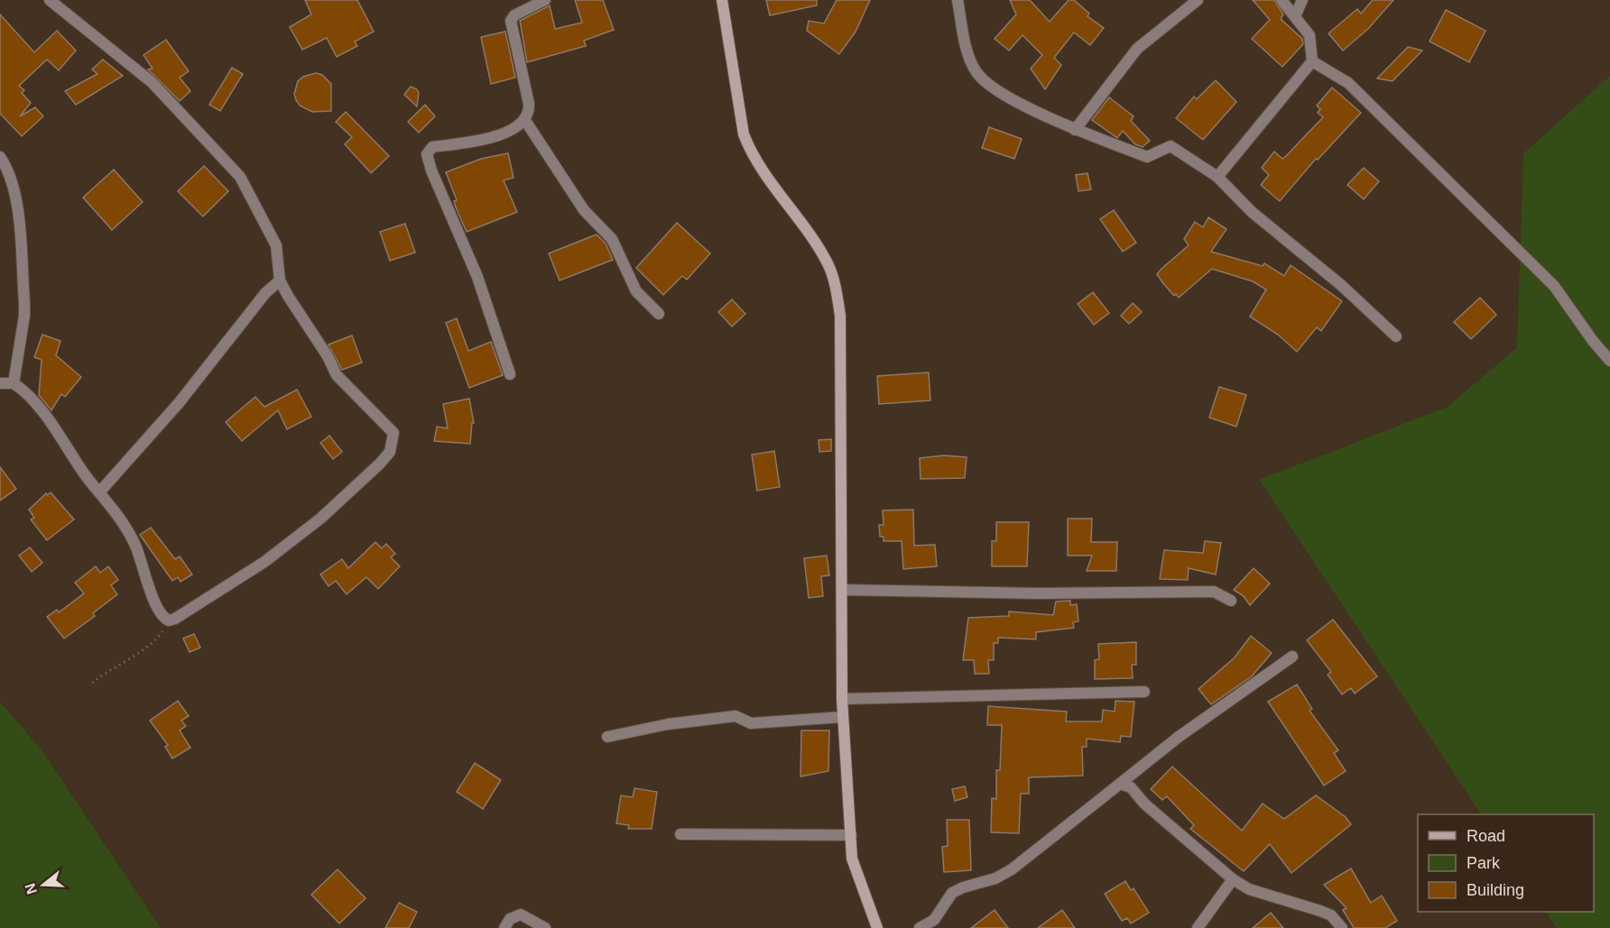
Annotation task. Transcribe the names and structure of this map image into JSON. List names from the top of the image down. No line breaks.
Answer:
{"legend":["Road","Park","Building"],"north":"left"}
